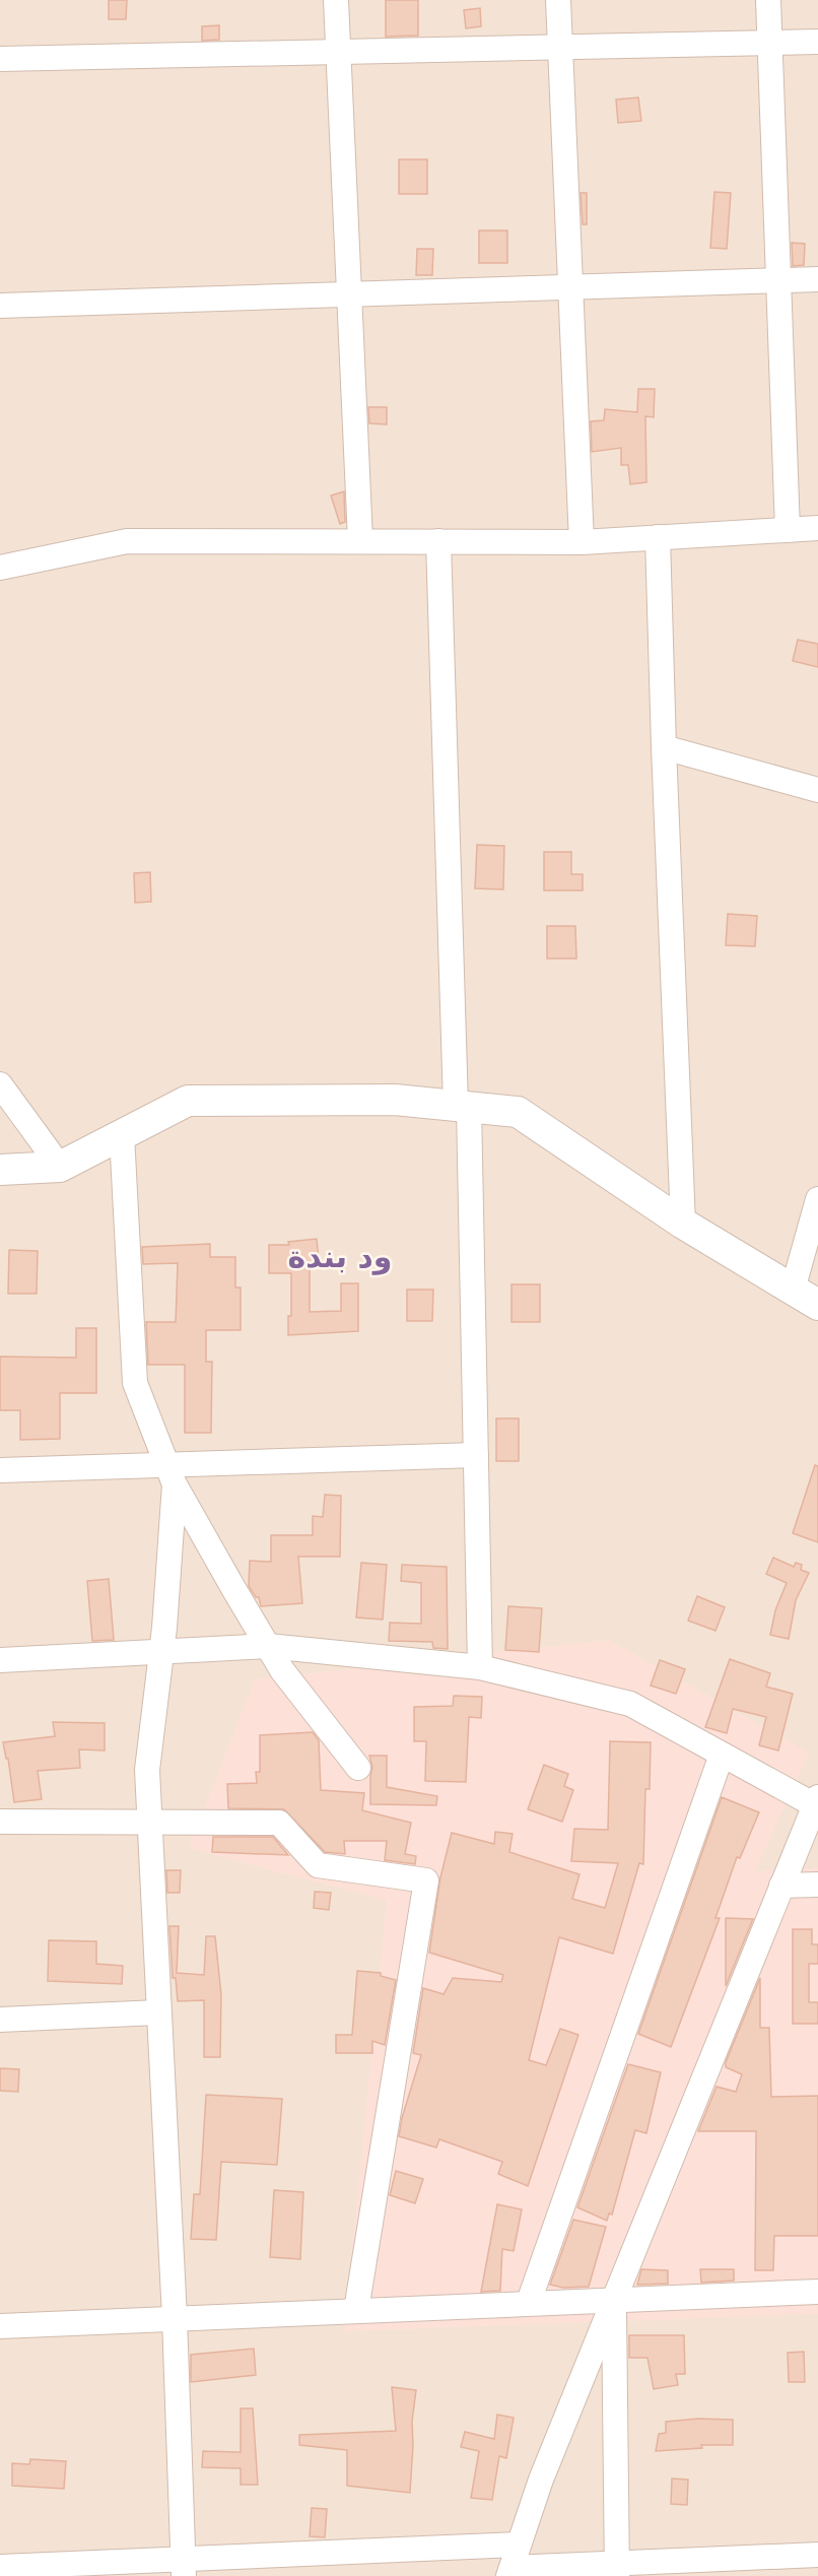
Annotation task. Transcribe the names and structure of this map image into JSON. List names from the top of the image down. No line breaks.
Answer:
{"districts":["ود بندة"]}
